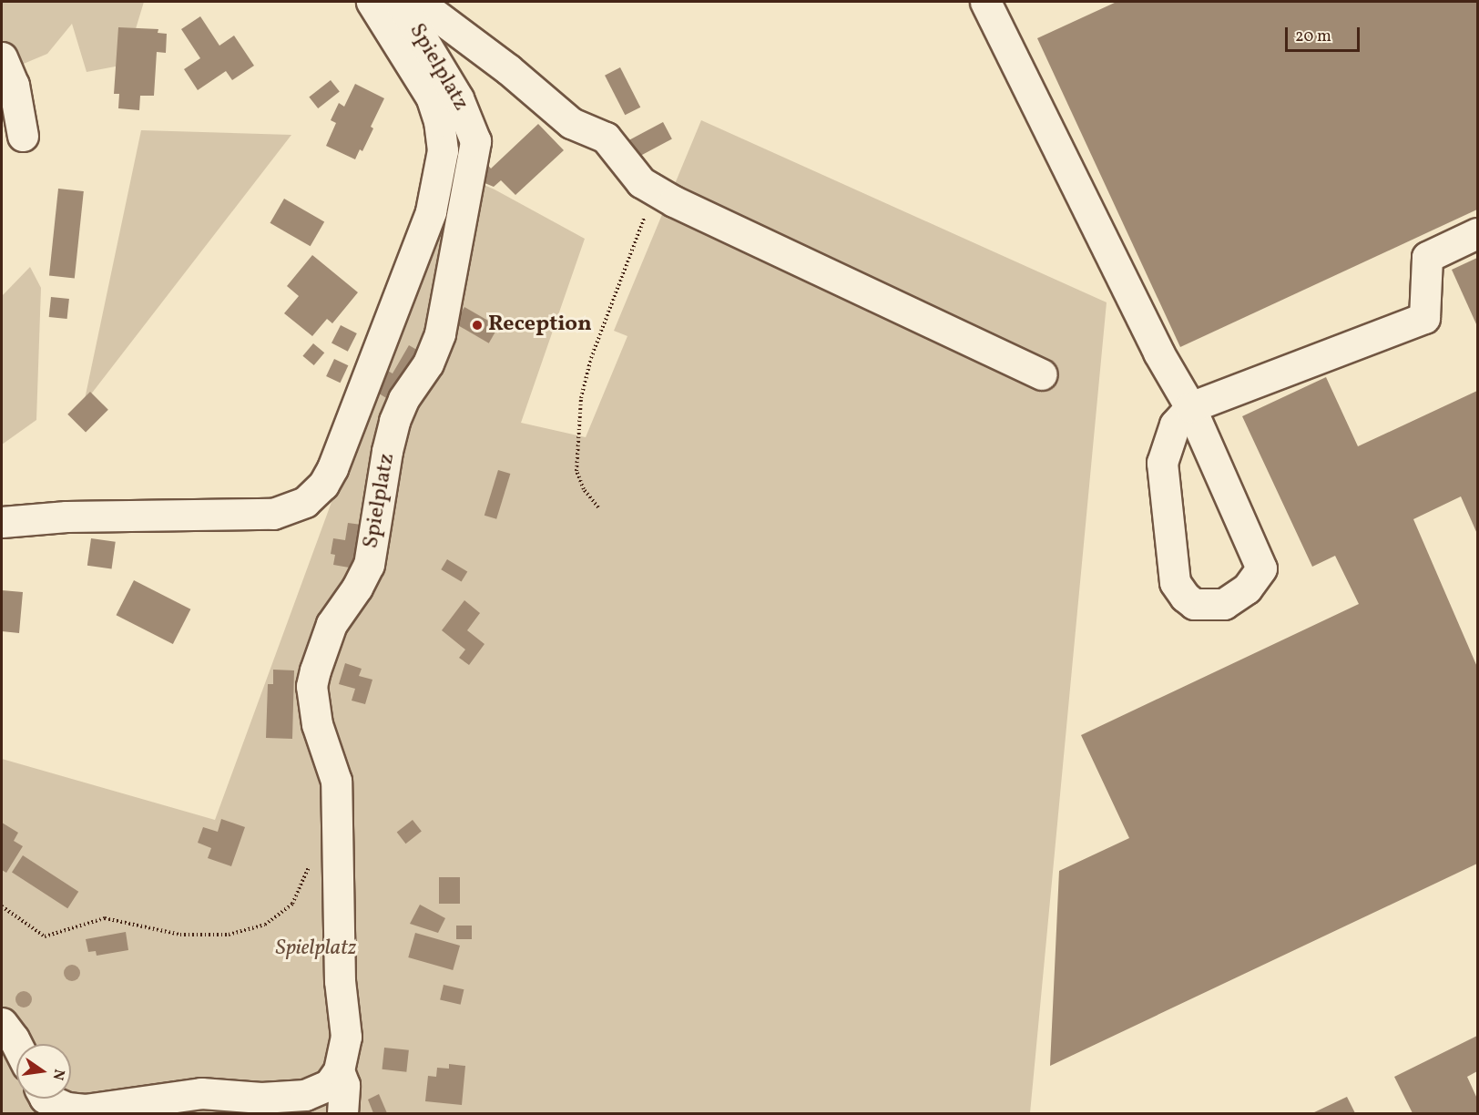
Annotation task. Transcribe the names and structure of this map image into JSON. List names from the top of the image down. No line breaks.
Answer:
{"streets":{"lane":["Spielplatz"]},"parks":["Spielplatz"],"places":["Reception"],"scale_bar":"20 m","north":"right"}
